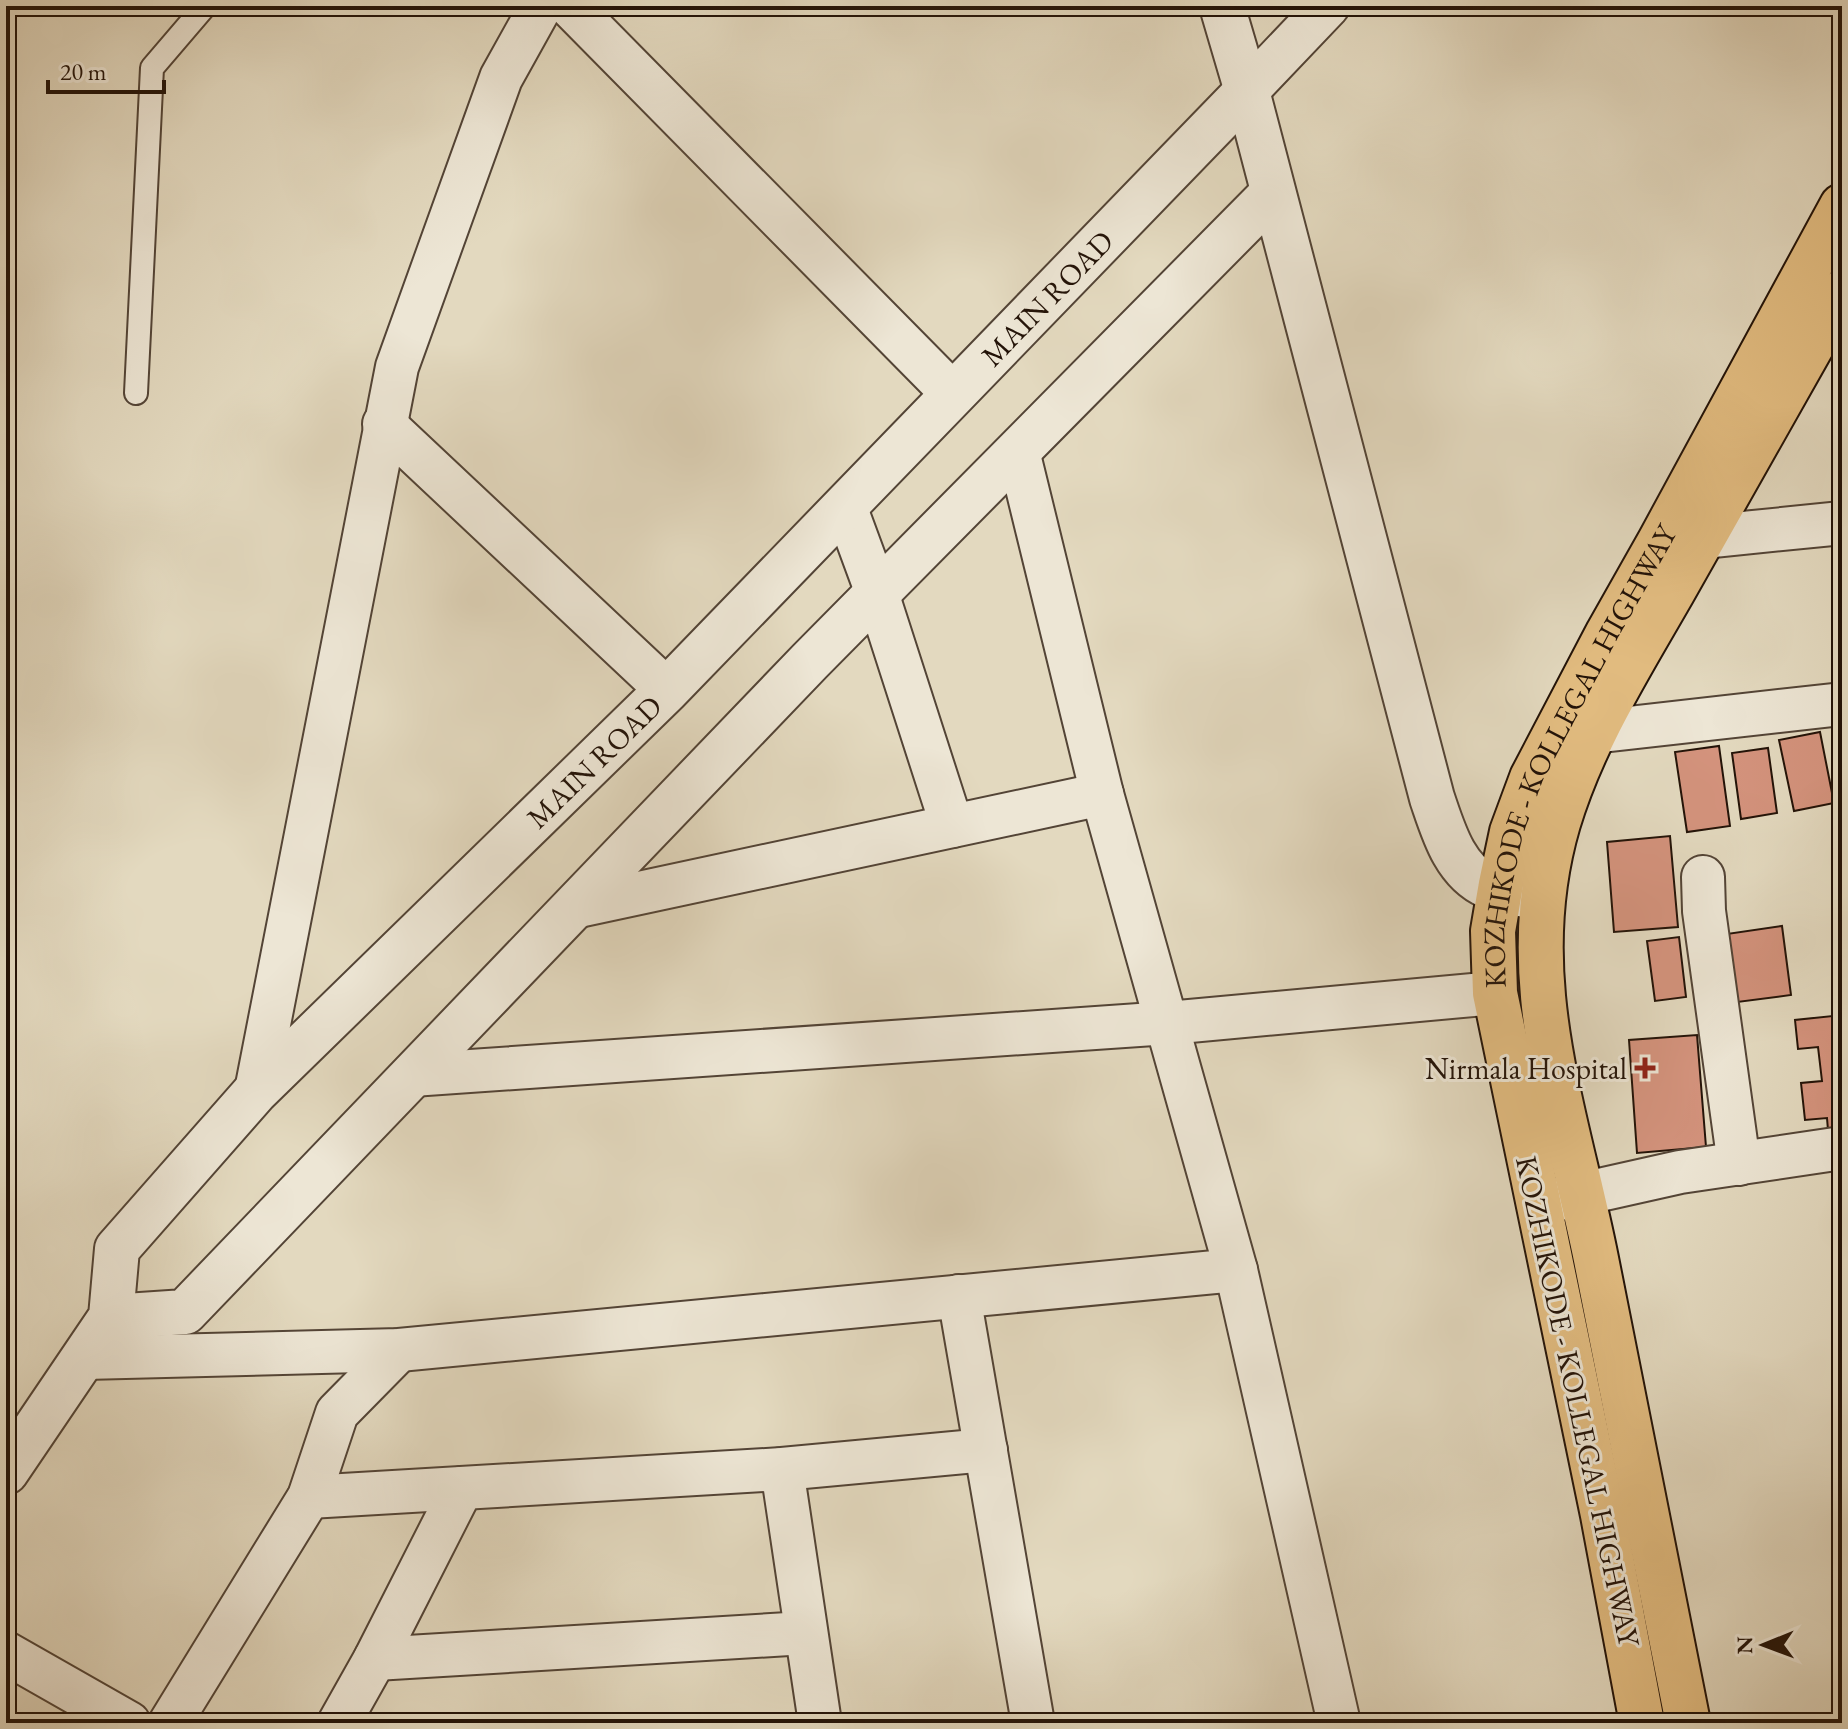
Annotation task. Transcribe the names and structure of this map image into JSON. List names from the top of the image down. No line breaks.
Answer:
{"streets":{"main road":["KOZHIKODE - KOLLEGAL HIGHWAY"],"street":["MAIN ROAD"]},"places":{"health":["Nirmala Hospital"]},"scale_bar":"20 m","north":"left"}
